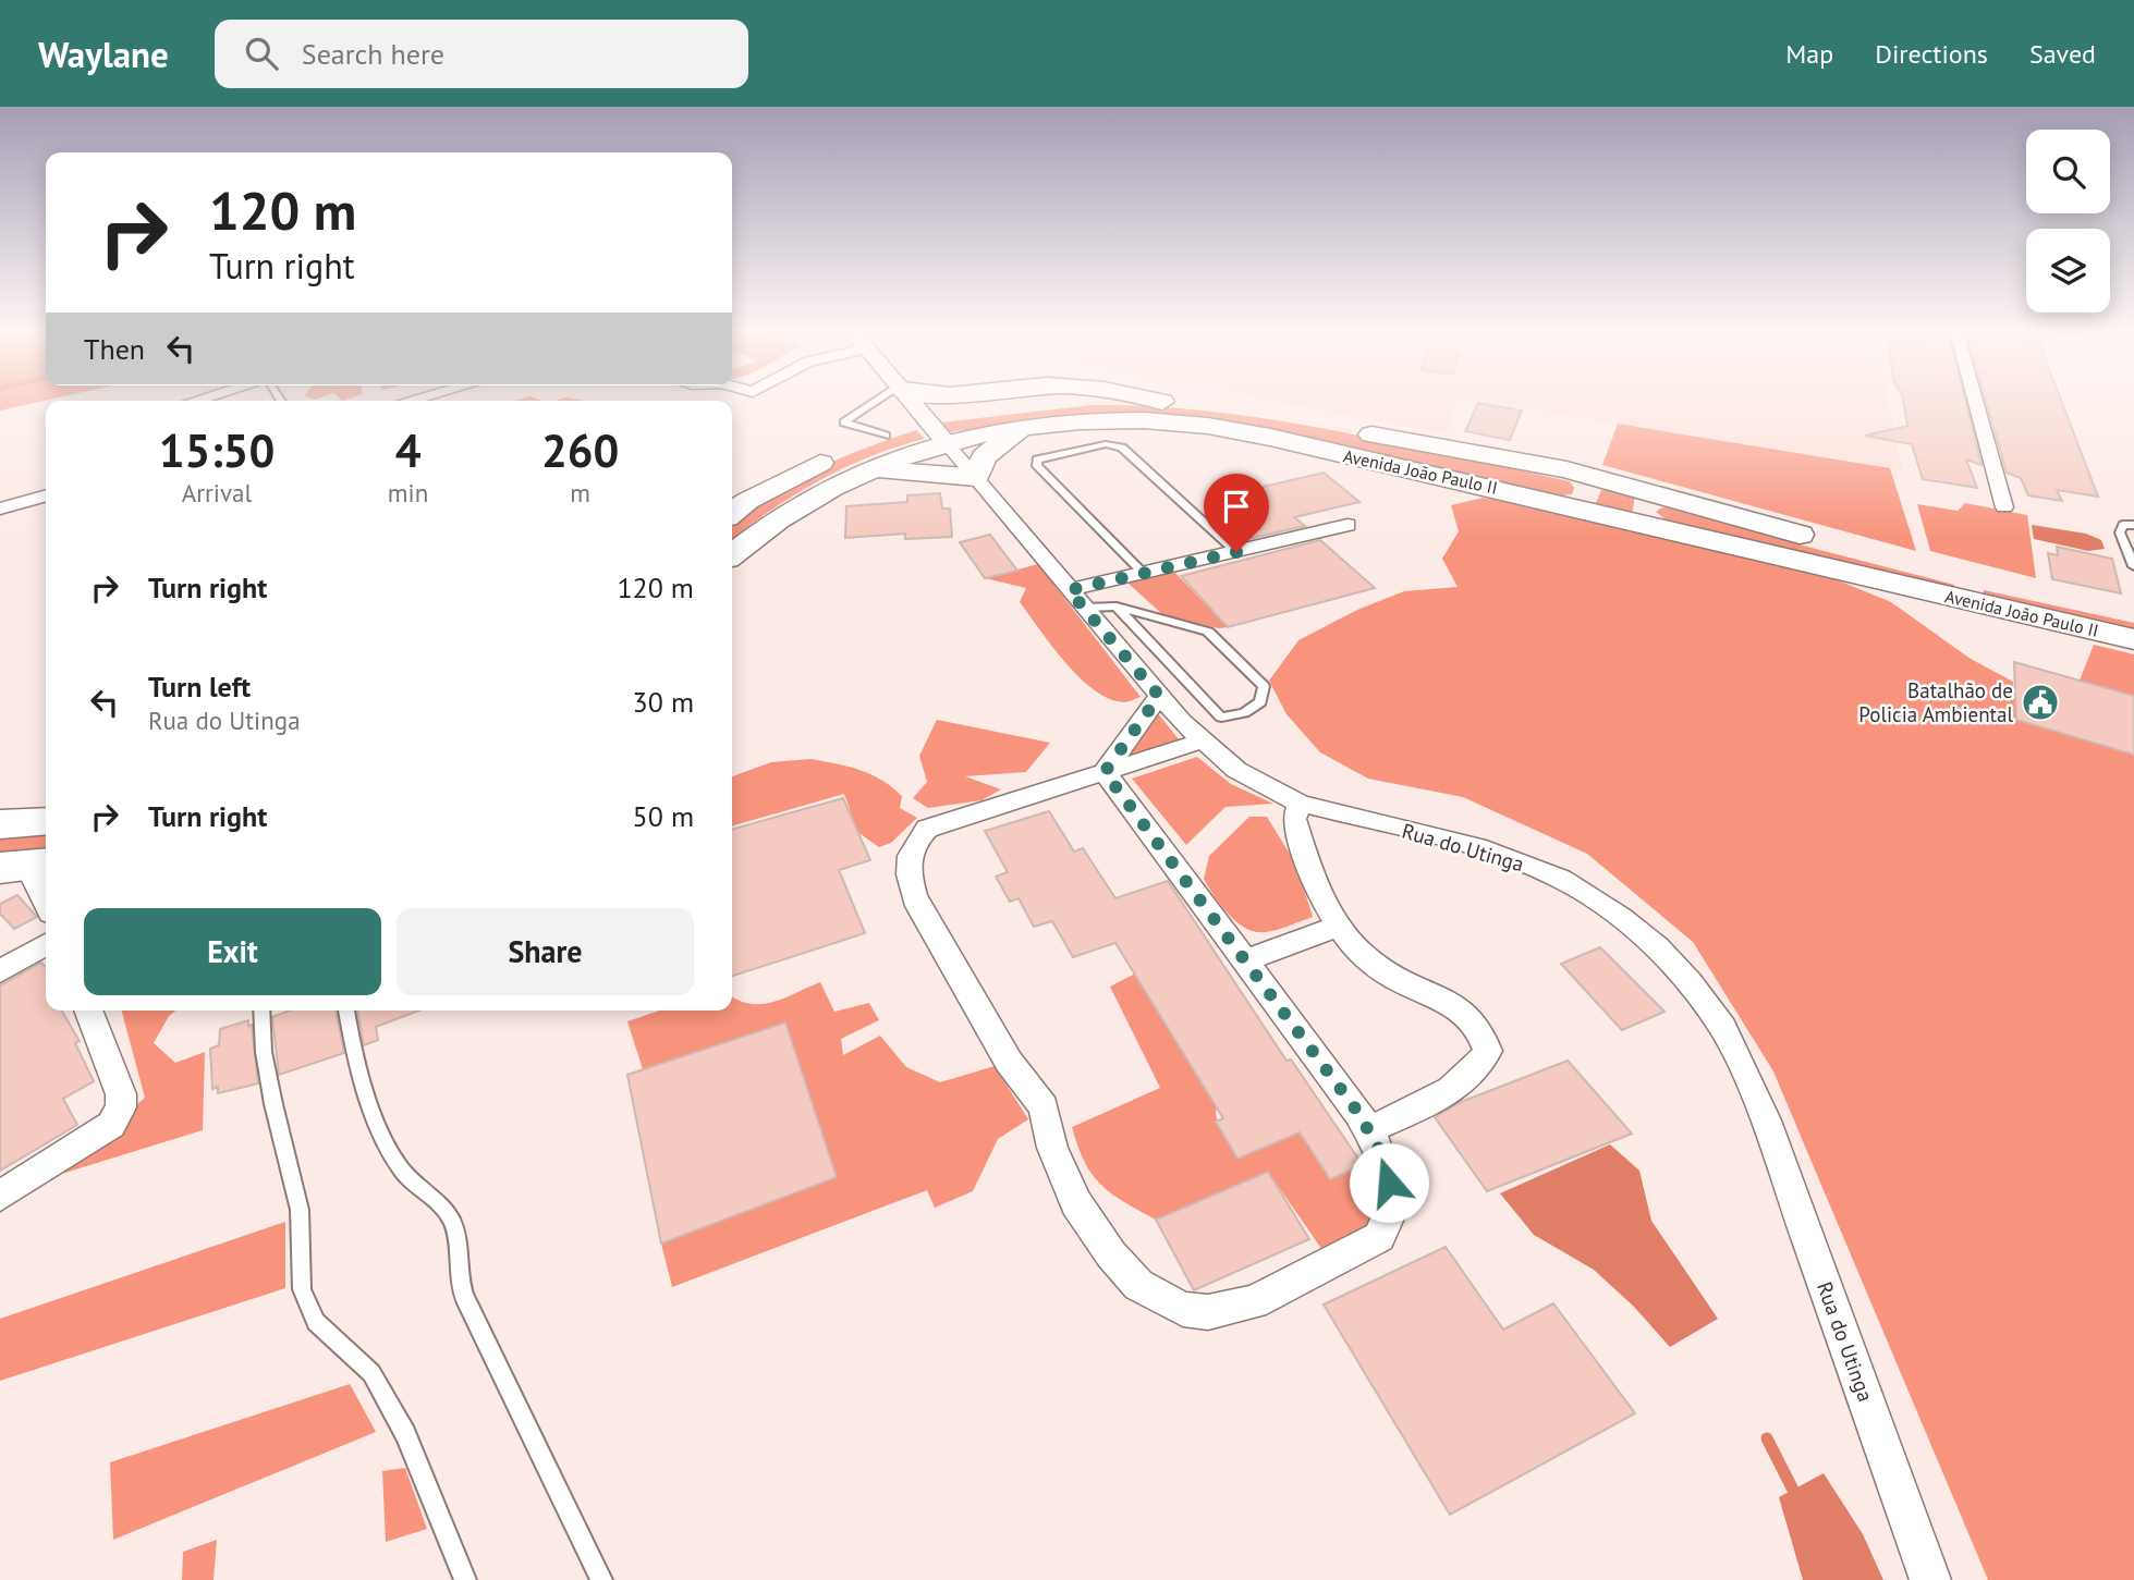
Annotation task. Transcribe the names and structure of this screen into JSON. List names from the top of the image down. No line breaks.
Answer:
{"streets":{"main road":["Avenida João Paulo II"],"street":["Rua do Utinga"]},"crossings":[["Avenida João Paulo II","Rua do Utinga"]],"places":{"public building":["Batalhão de Policia Ambiental"]},"page":{"header":"Waylane","search":"Search here","nav":["Map","Directions","Saved"],"turn":["120 m","Turn right"],"then":"Then","eta":["15:50","Arrival","4","min","260","m"],"list":[{"name":"Turn right","value":"120 m"},{"name":"Turn left","note":"Rua do Utinga","value":"30 m"},{"name":"Turn right","value":"50 m"}],"buttons":["Exit","Share"]}}
